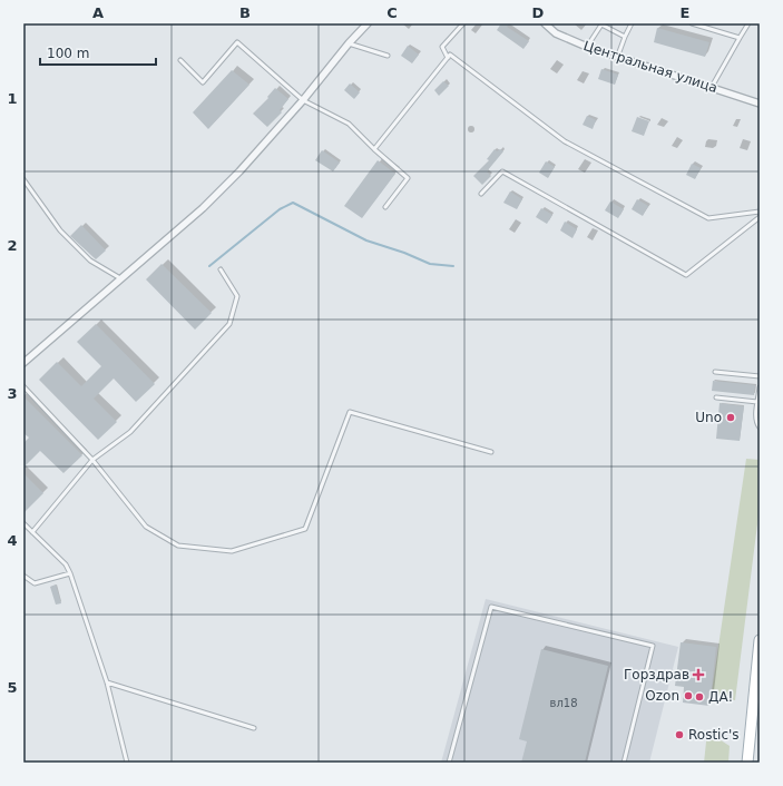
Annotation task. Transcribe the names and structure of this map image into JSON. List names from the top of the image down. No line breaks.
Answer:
{"streets":{"street":["Центральная улица"]},"places":{"other":["Uno","Ozon","ДА!","Rostic's"],"health":["Горздрав"]},"house_numbers":["вл18"],"scale_bar":"100 m","grid":{"columns":["A","B","C","D","E"],"rows":["1","2","3","4","5"]}}
